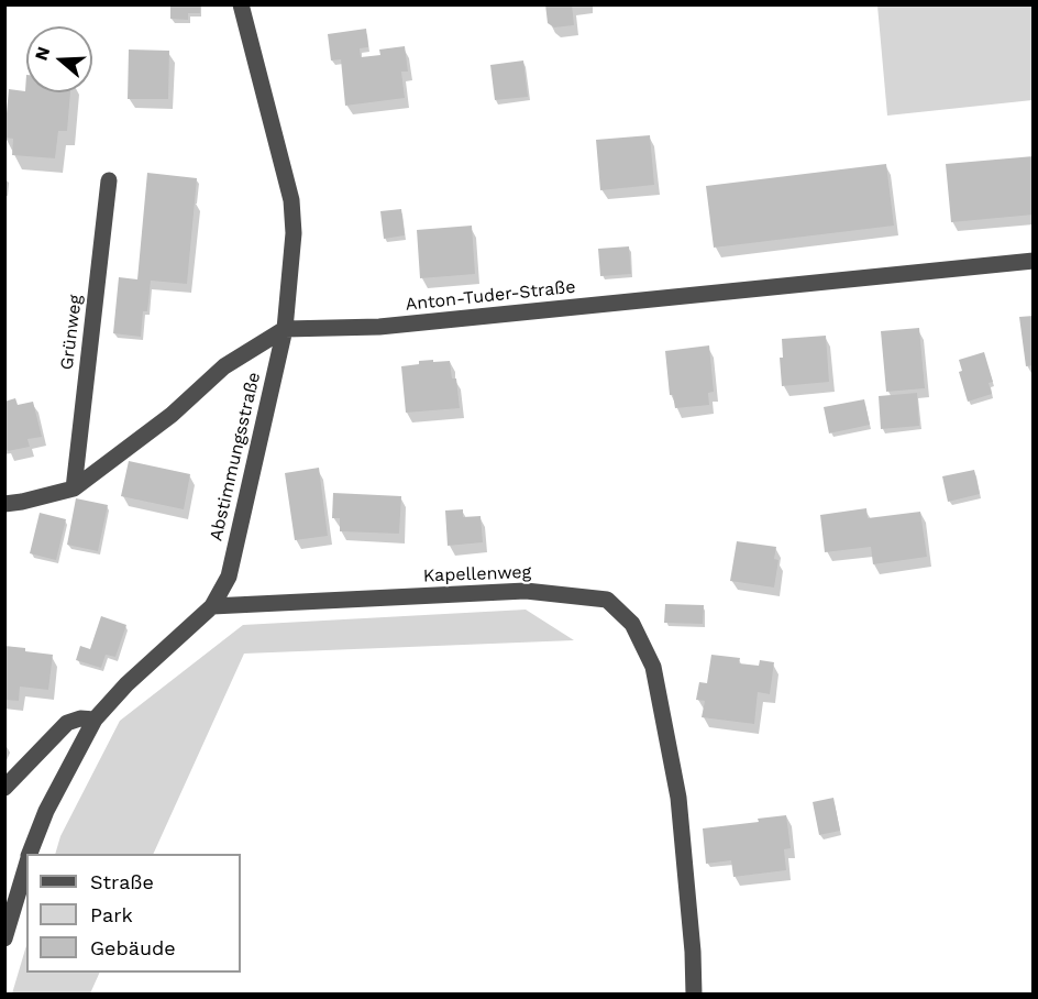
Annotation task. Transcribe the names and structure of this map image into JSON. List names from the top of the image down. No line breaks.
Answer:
{"streets":{"street":["Anton-Tuder-Straße","Grünweg","Abstimmungsstraße","Kapellenweg"]},"crossings":[["Anton-Tuder-Straße","Grünweg"],["Anton-Tuder-Straße","Abstimmungsstraße"],["Abstimmungsstraße","Kapellenweg"]],"legend":["Straße","Park","Gebäude"],"north":"left"}
